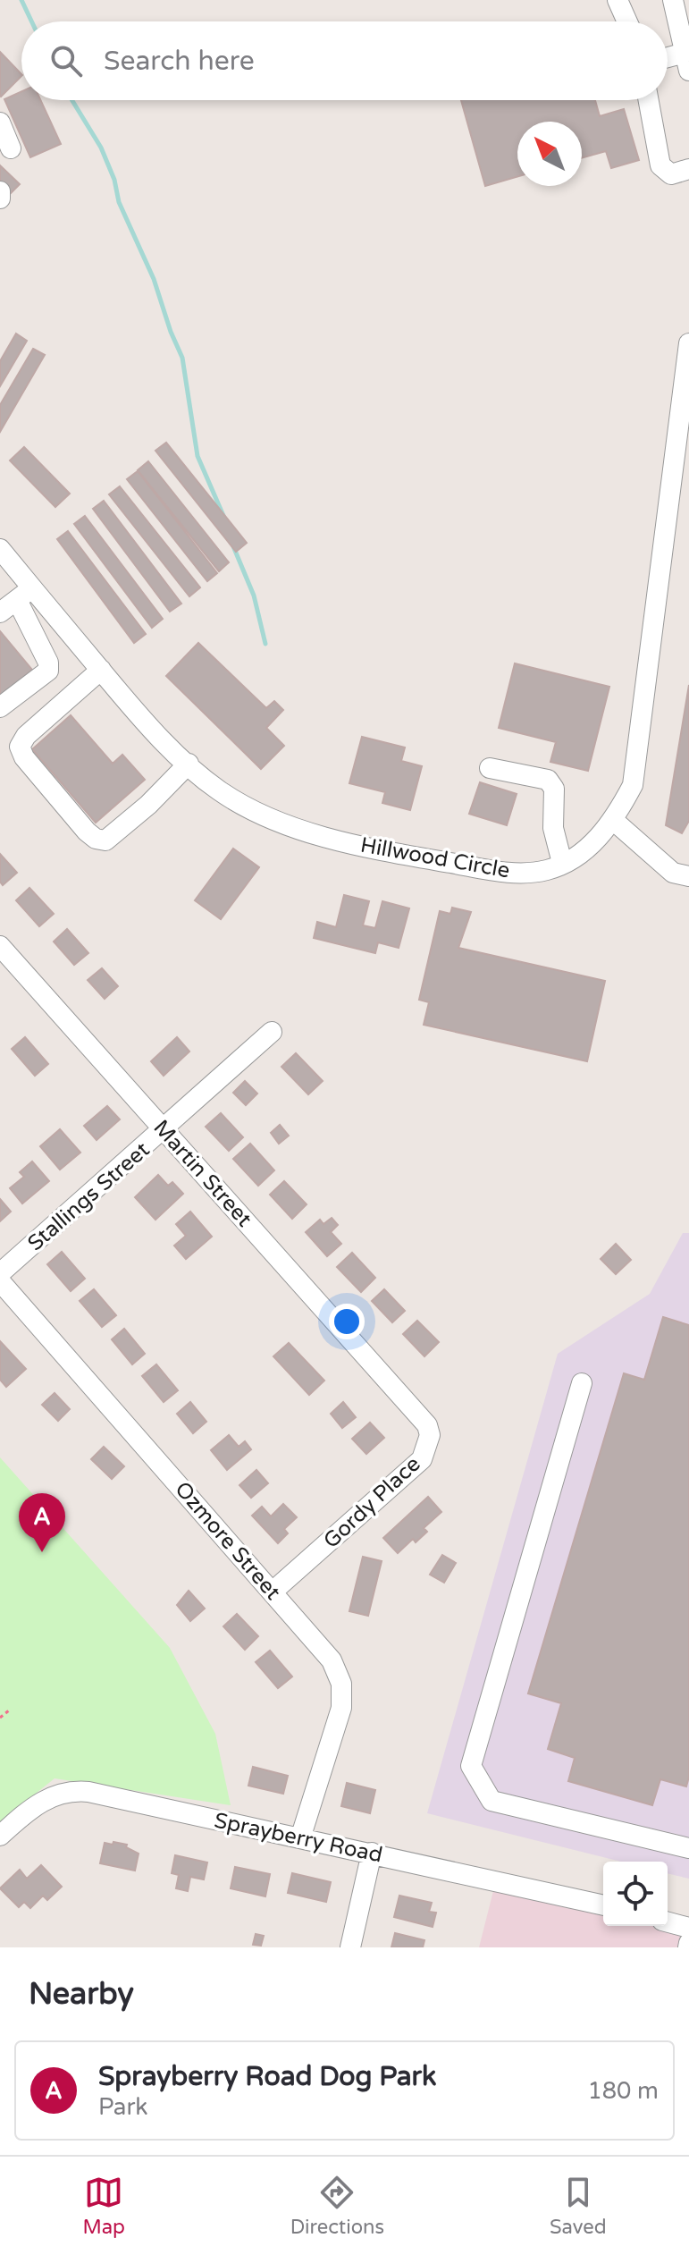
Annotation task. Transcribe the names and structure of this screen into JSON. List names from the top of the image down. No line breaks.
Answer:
{"streets":{"street":["Hillwood Circle","Martin Street","Stallings Street","Gordy Place","Ozmore Street","Sprayberry Road"]},"crossings":[["Martin Street","Stallings Street"],["Martin Street","Gordy Place"],["Gordy Place","Ozmore Street"],["Ozmore Street","Sprayberry Road"]],"north":"top left","page":{"search":"Search here","pins":"A","heading":"Nearby","list":[{"mark":"A","name":"Sprayberry Road Dog Park","note":"Park","value":"180 m"}],"nav":["Map","Directions","Saved"]}}
